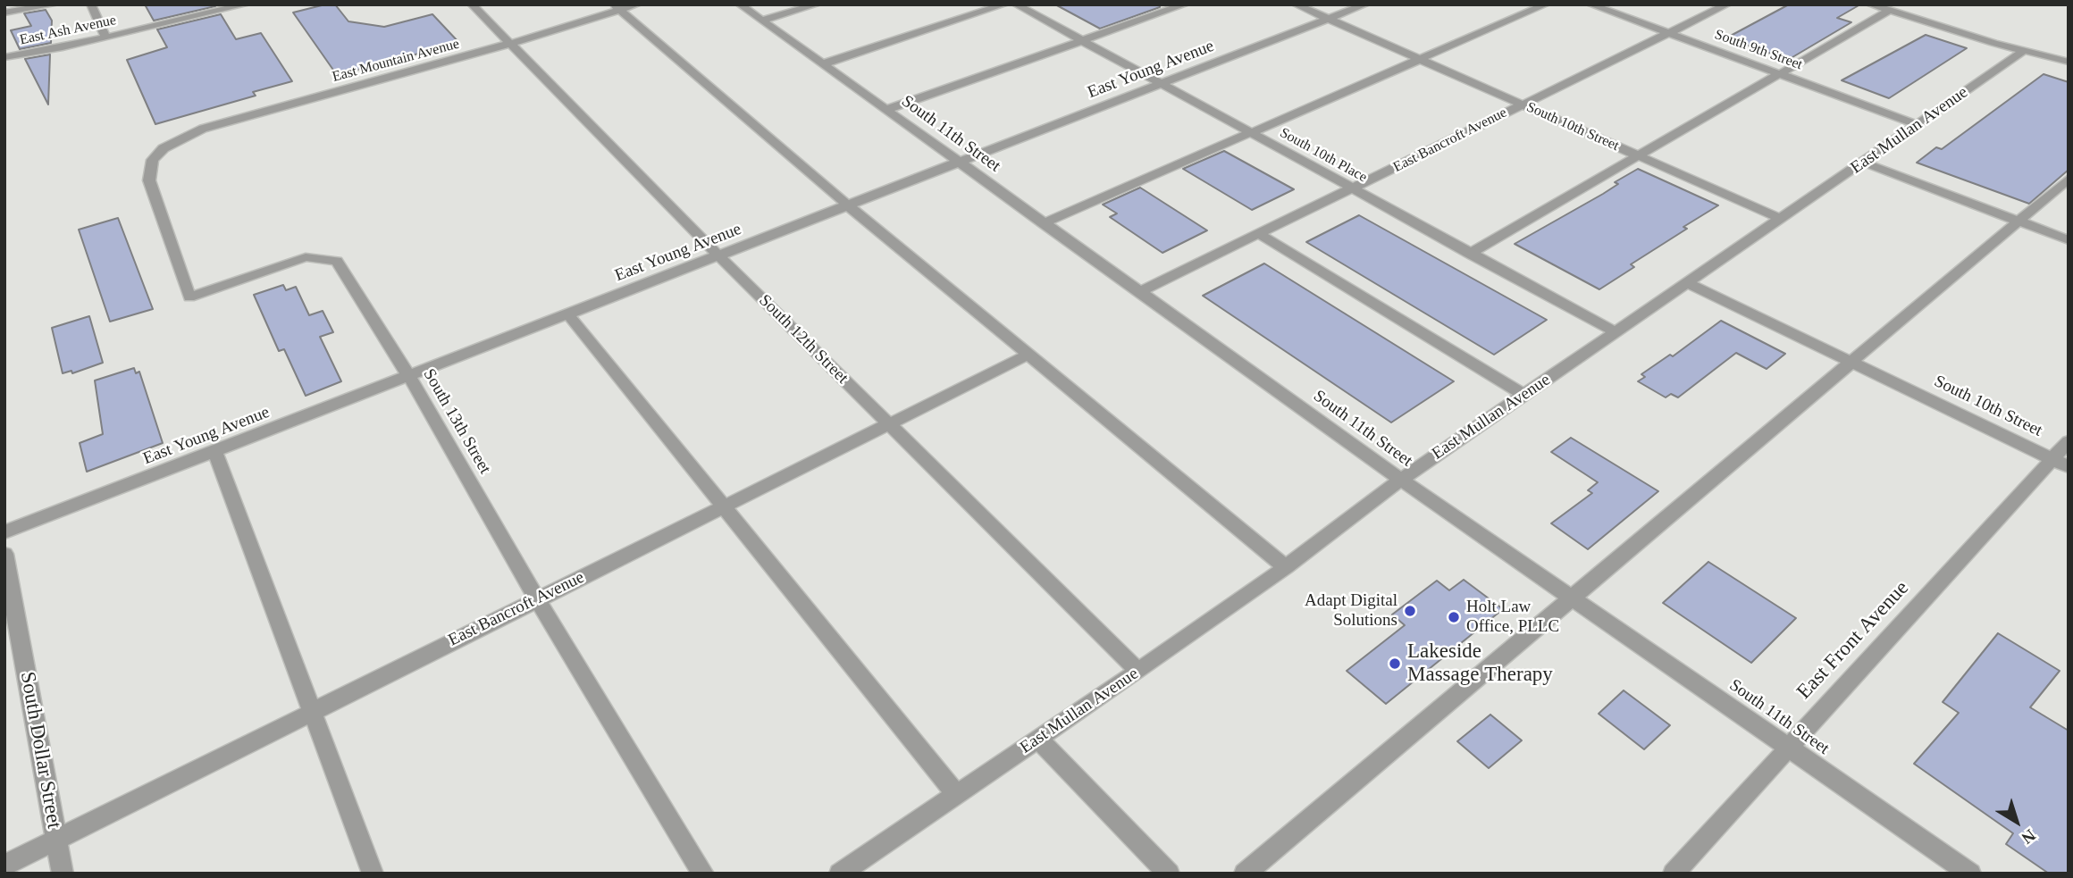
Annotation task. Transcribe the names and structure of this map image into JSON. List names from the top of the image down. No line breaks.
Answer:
{"streets":{"street":["East Ash Avenue","South 9th Street","East Mountain Avenue","East Young Avenue","South 10th Street","East Mullan Avenue","South 11th Street","East Bancroft Avenue","South 10th Place","South 12th Street","South 13th Street","East Front Avenue","South Dollar Street"]},"crossings":[["South 9th Street","East Mullan Avenue"],["South 9th Street","East Bancroft Avenue"],["East Mountain Avenue","South 12th Street"],["East Mountain Avenue","South 13th Street"],["East Young Avenue","South 10th Street"],["East Young Avenue","South 11th Street"],["East Young Avenue","South 10th Place"],["East Young Avenue","South 12th Street"],["East Young Avenue","South 13th Street"],["South 10th Street","East Mullan Avenue"],["South 10th Street","East Bancroft Avenue"],["South 10th Street","East Front Avenue"],["East Mullan Avenue","South 11th Street"],["East Mullan Avenue","South 10th Place"],["East Mullan Avenue","South 12th Street"],["South 11th Street","East Bancroft Avenue"],["South 11th Street","East Front Avenue"],["East Bancroft Avenue","South 10th Place"],["East Bancroft Avenue","South 12th Street"],["East Bancroft Avenue","South 13th Street"],["East Bancroft Avenue","South Dollar Street"]],"places":["Adapt Digital Solutions","Holt Law Office, PLLC","Lakeside Massage Therapy"],"north":"bottom right"}
